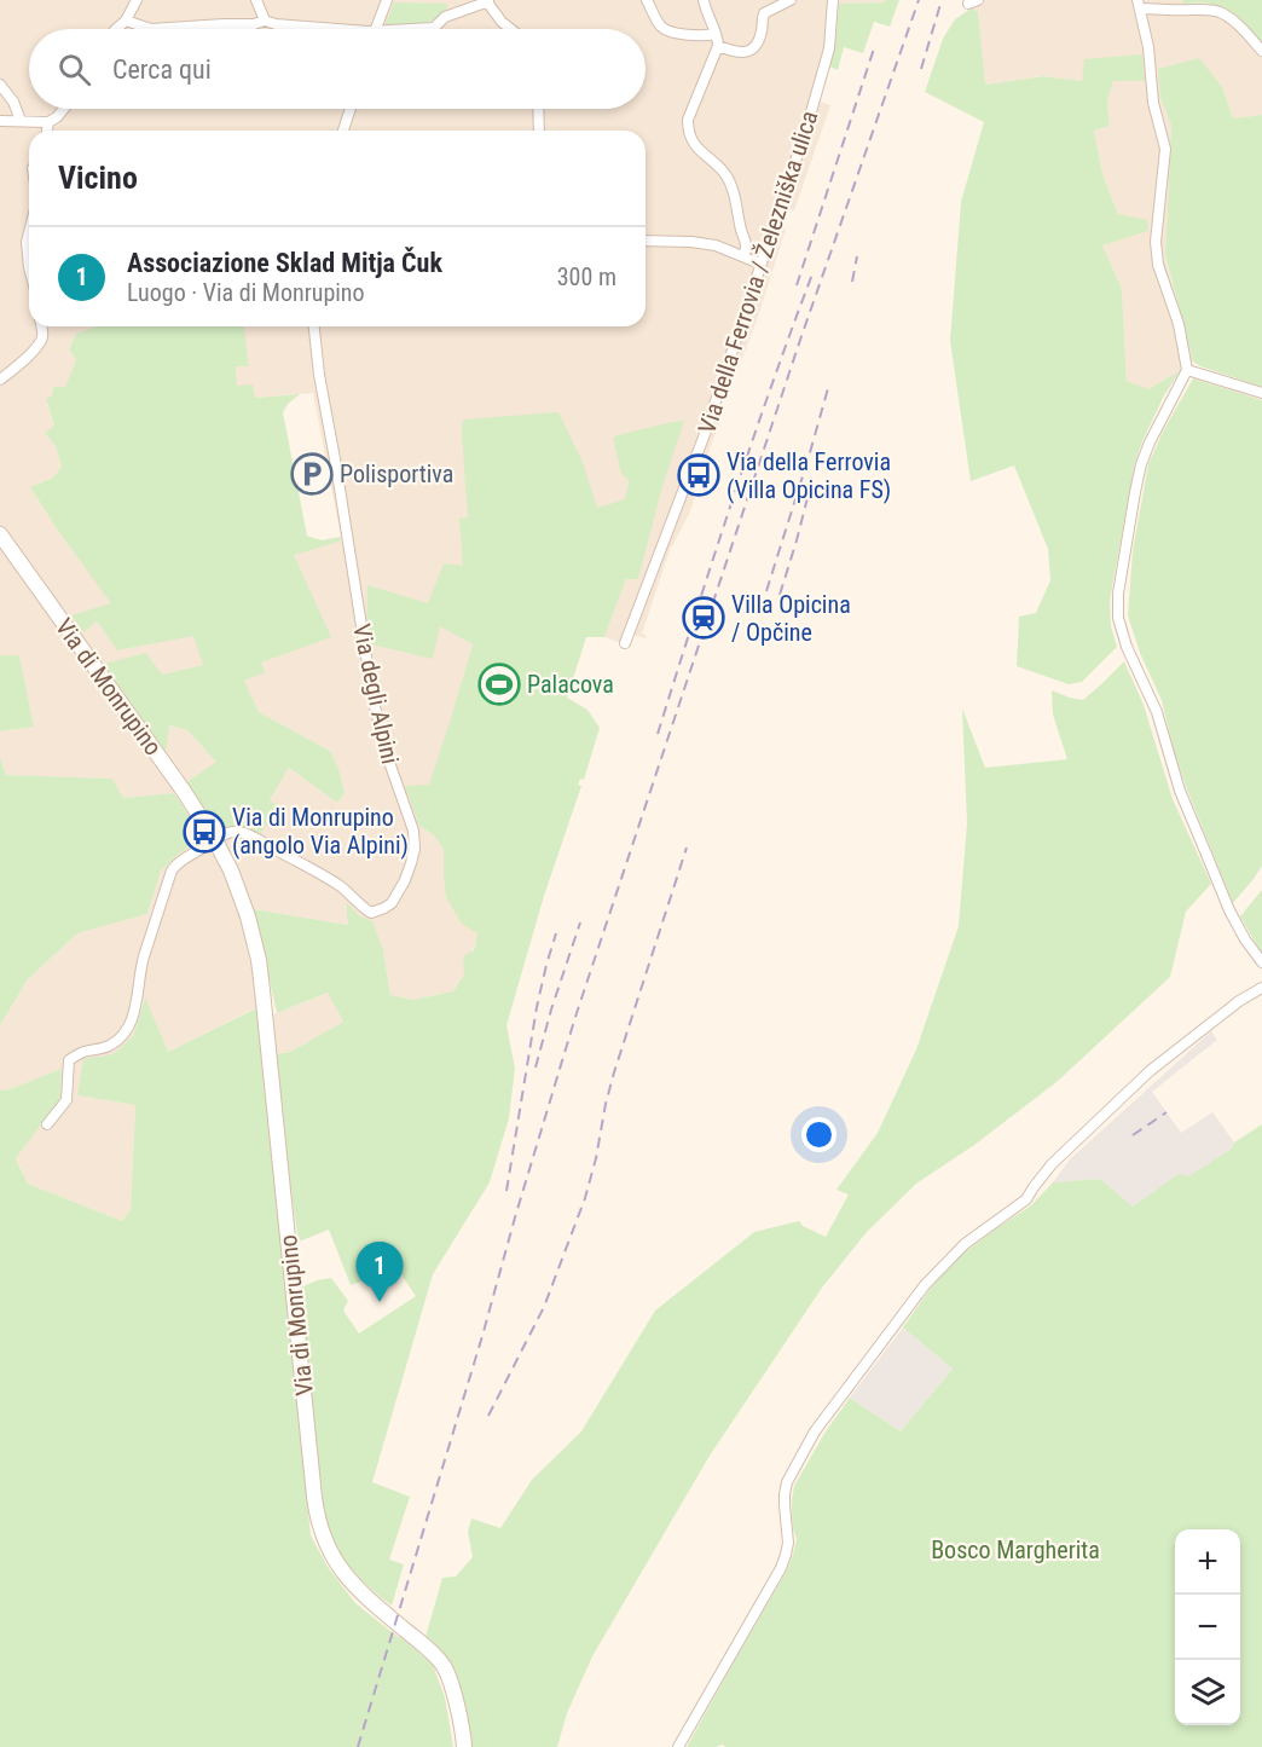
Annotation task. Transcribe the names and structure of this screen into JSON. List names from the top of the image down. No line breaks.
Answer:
{"streets":{"main road":["Via di Monrupino"],"street":["Via della Ferrovia / Železniška ulica","Via degli Alpini"]},"crossings":[["Via di Monrupino","Via degli Alpini"]],"parks":["Bosco Margherita"],"places":{"parking":["Polisportiva"],"bus stop":["Via della Ferrovia (Villa Opicina FS)","Via di Monrupino (angolo Via Alpini)"],"station":["Villa Opicina / Opčine"],"sports":["Palacova"]},"page":{"search":"Cerca qui","heading":"Vicino","list":[{"mark":"1","name":"Associazione Sklad Mitja Čuk","note":"Luogo · Via di Monrupino","value":"300 m"}],"pins":"1","map_buttons":["+","−"]}}
